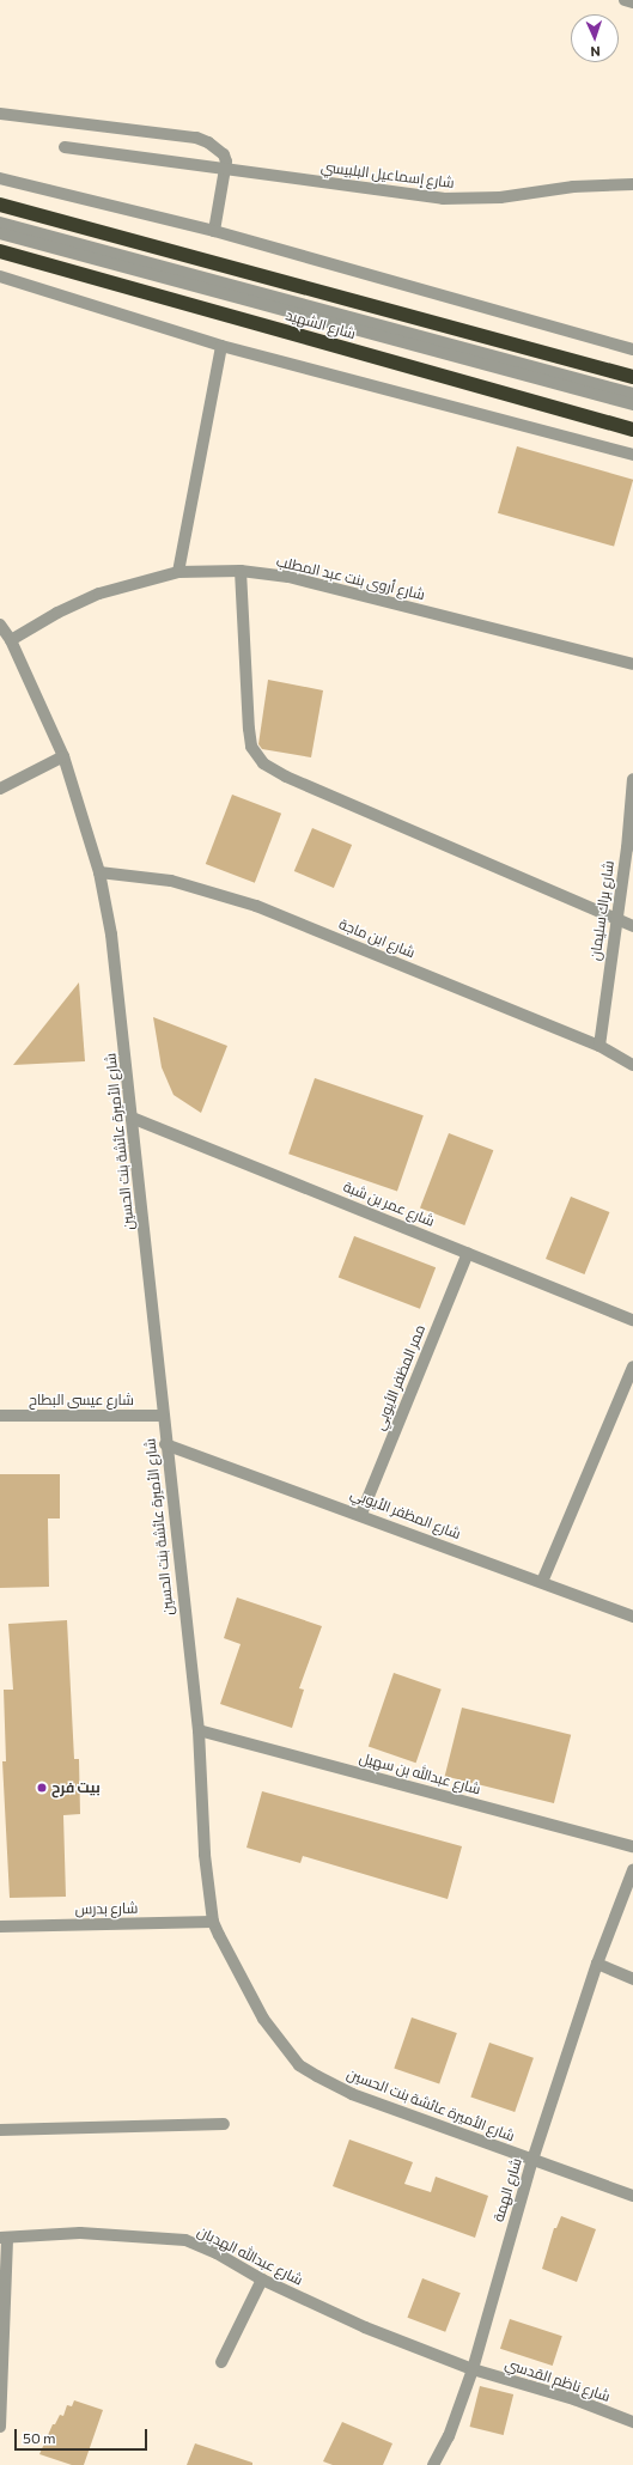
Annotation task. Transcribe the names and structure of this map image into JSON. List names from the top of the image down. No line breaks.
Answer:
{"streets":{"highway":["شارع الشهيد"],"street":["شارع إسماعيل البلبيسي","شارع أروى بنت عبد المطلب","شارع براك سليمان","شارع ابن ماجة","شارع الأميرة عائشة بنت الحسين","شارع عمر بن شبة","ممر المظفر الأيوبي","شارع عيسى البطاح","شارع المظفر الأيوبي","شارع عبدالله بن سهيل","شارع بدرس","شارع الهمة","شارع عبدالله الهدبان","شارع ناظم القدسي"]},"crossings":[["شارع أروى بنت عبد المطلب","شارع الأميرة عائشة بنت الحسين"],["شارع براك سليمان","شارع ابن ماجة"],["شارع ابن ماجة","شارع الأميرة عائشة بنت الحسين"],["شارع الأميرة عائشة بنت الحسين","شارع عمر بن شبة"],["شارع الأميرة عائشة بنت الحسين","شارع عيسى البطاح"],["شارع الأميرة عائشة بنت الحسين","شارع المظفر الأيوبي"],["شارع الأميرة عائشة بنت الحسين","شارع عبدالله بن سهيل"],["شارع الأميرة عائشة بنت الحسين","شارع بدرس"],["شارع الأميرة عائشة بنت الحسين","شارع الهمة"],["شارع عمر بن شبة","ممر المظفر الأيوبي"],["ممر المظفر الأيوبي","شارع المظفر الأيوبي"],["شارع الهمة","شارع عبدالله الهدبان"],["شارع الهمة","شارع ناظم القدسي"],["شارع عبدالله الهدبان","شارع ناظم القدسي"]],"places":["بيت فرح"],"scale_bar":"50 m","north":"bottom"}
